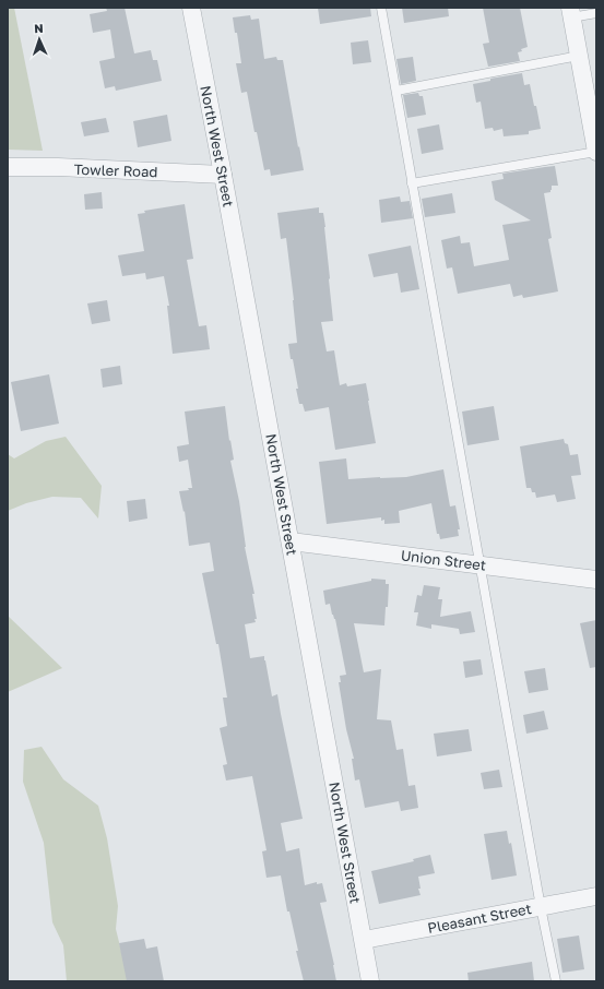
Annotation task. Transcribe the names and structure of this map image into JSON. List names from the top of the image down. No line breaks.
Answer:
{"streets":{"street":["North West Street","Towler Road","Union Street","Pleasant Street"]},"crossings":[["North West Street","Towler Road"],["North West Street","Union Street"],["North West Street","Pleasant Street"]],"north":"top"}
